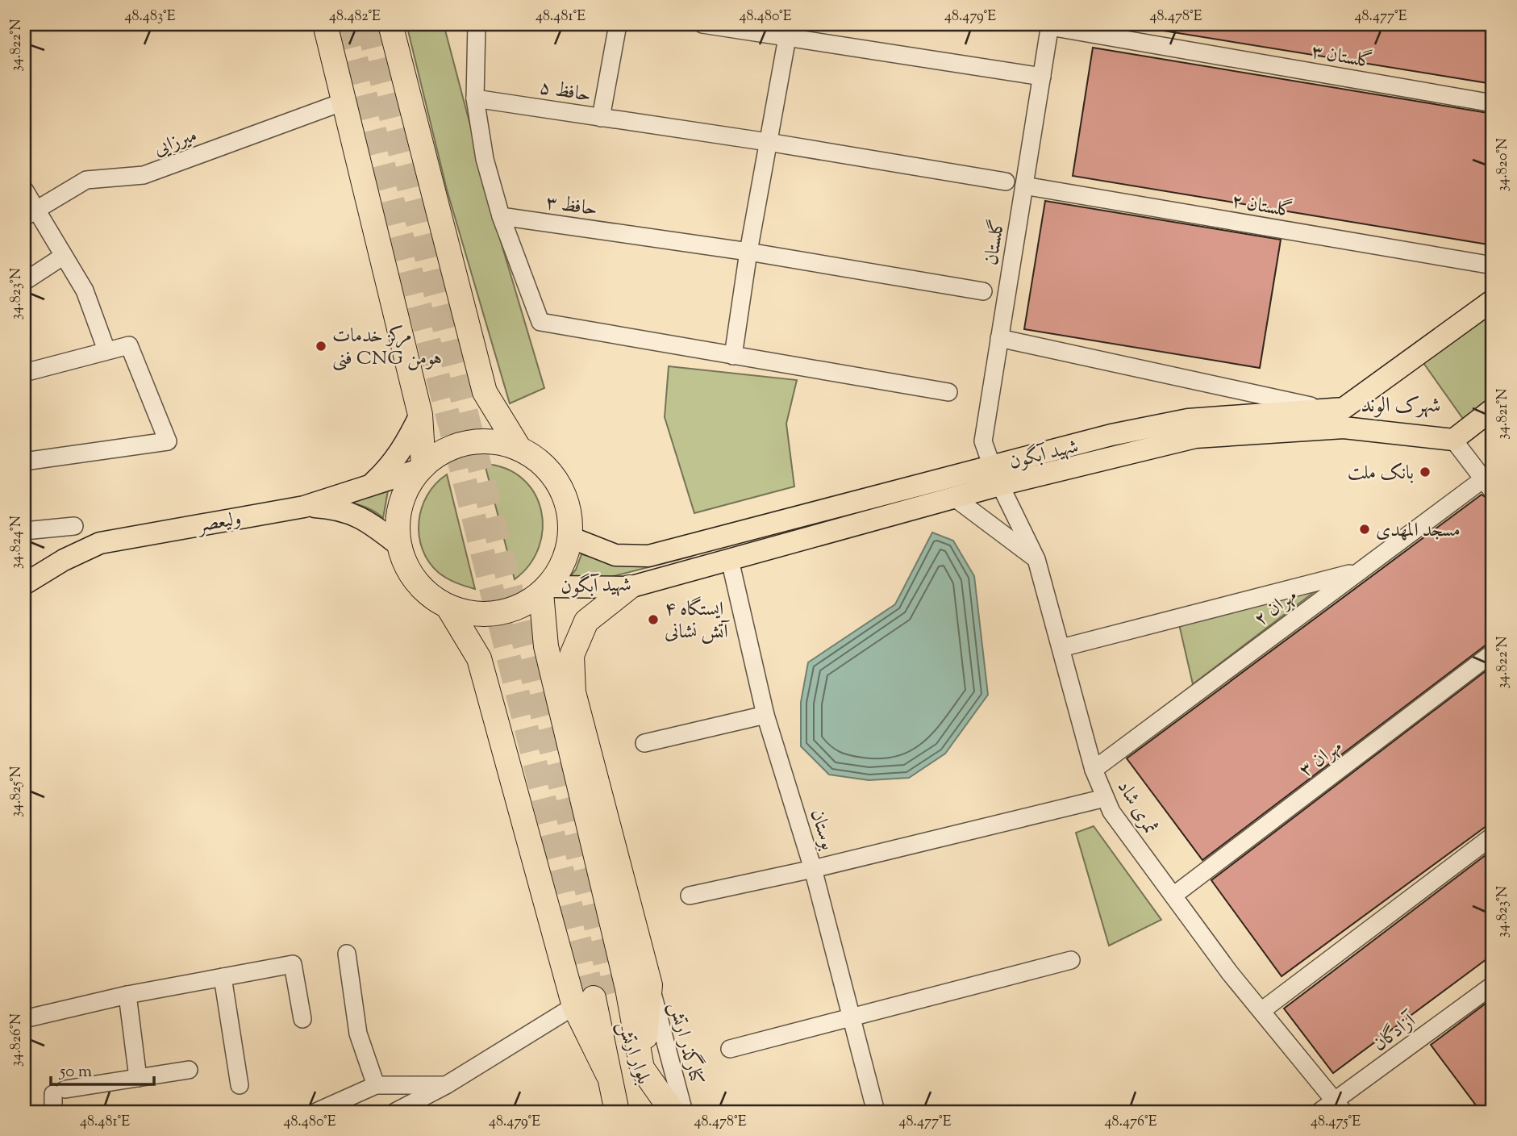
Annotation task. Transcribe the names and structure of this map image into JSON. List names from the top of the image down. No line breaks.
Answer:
{"streets":{"highway":["بلوار ارتش"],"main road":["شهید آبگون","ولیعصر"],"street":["گلستان ۳","حافظ ۵","میرزایی","حافظ ۳","گلستان ۲","گلستان","مهران ۲","مهران ۳","ثمری شاد","بوستان","آزادگان","کنارگذر ارتش"]},"crossings":[["گلستان ۳","گلستان"],["گلستان ۲","گلستان"],["گلستان","شهید آبگون"],["گلستان","ثمری شاد"],["شهید آبگون","ولیعصر"],["شهید آبگون","ثمری شاد"],["شهید آبگون","بوستان"],["مهران ۲","ثمری شاد"],["مهران ۳","ثمری شاد"],["ثمری شاد","آزادگان"]],"districts":["شهرک الوند"],"places":["مرکز خدمات فنی CNG هومن","بانک ملت","مسجد المهدی","ایستگاه ۴ آتش نشانی"],"scale_bar":"50 m","coordinates":["48.483°E","48.482°E","48.481°E","48.480°E","48.479°E","48.478°E","48.477°E","34.822°N","34.820°N","34.823°N","34.821°N","34.824°N","34.825°N","34.826°N","48.476°E","48.475°E"]}
